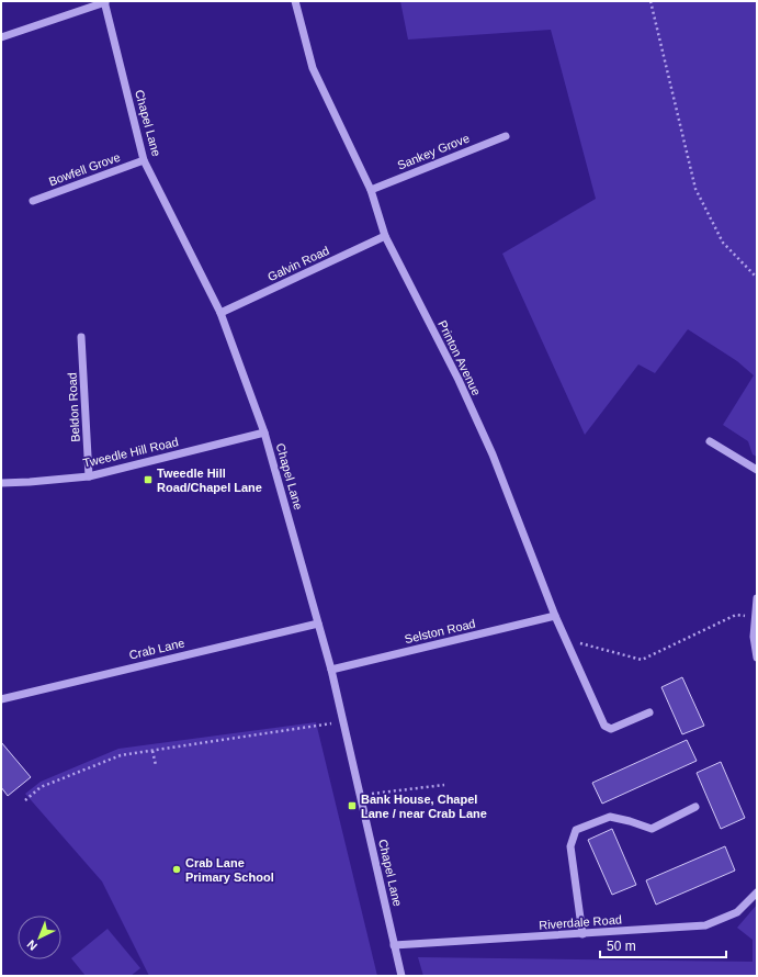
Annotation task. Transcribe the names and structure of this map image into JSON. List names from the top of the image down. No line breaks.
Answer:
{"streets":{"street":["Chapel Lane","Sankey Grove","Bowfell Grove","Galvin Road","Printon Avenue","Beldon Road","Tweedle Hill Road","Selston Road","Crab Lane","Riverdale Road"]},"crossings":[["Chapel Lane","Bowfell Grove"],["Chapel Lane","Galvin Road"],["Chapel Lane","Tweedle Hill Road"],["Chapel Lane","Selston Road"],["Chapel Lane","Crab Lane"],["Chapel Lane","Riverdale Road"],["Sankey Grove","Printon Avenue"],["Galvin Road","Printon Avenue"],["Printon Avenue","Selston Road"],["Beldon Road","Tweedle Hill Road"]],"places":{"transit":["Tweedle Hill Road/Chapel Lane","Bank House, Chapel Lane / near Crab Lane"],"other":["Crab Lane Primary School"]},"scale_bar":"50 m","north":"bottom left"}
